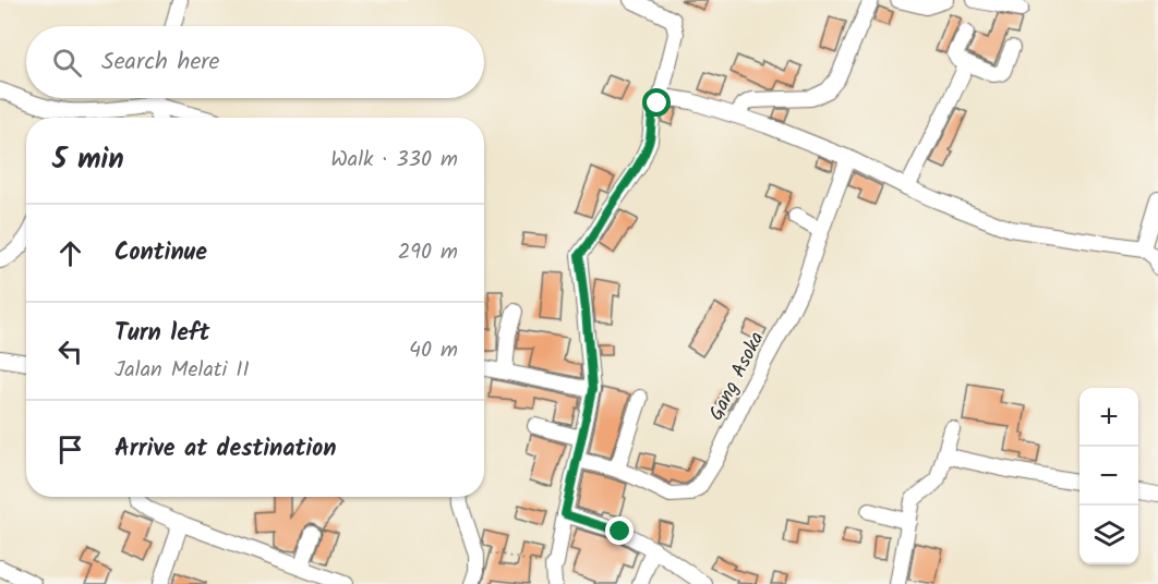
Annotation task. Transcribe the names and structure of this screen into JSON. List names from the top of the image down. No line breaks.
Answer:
{"streets":{"street":["Gang Asoka"]},"page":{"search":"Search here","heading":["5 min","Walk · 330 m"],"list":[["Continue","290 m"],["Turn left","Jalan Melati II","40 m"],"Arrive at destination"],"map_buttons":["+","−"]}}
